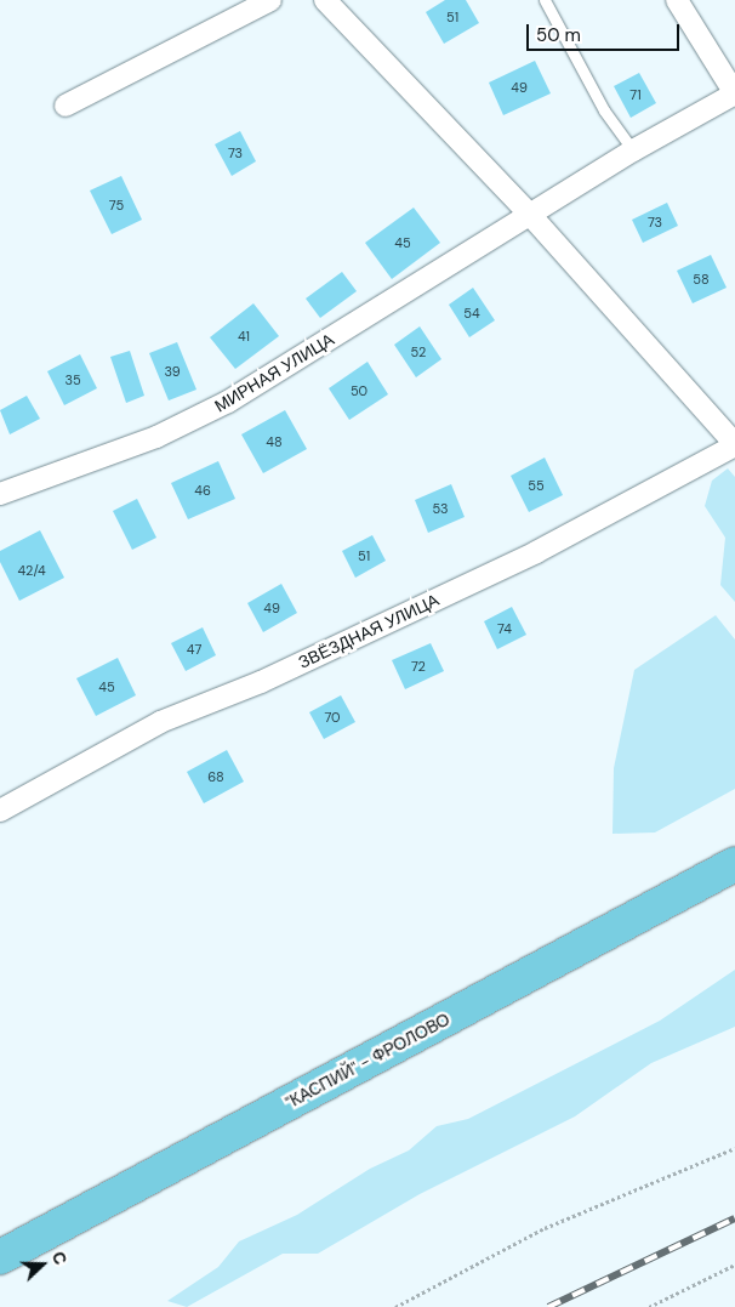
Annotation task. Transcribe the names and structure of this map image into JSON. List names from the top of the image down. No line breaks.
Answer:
{"streets":{"main road":["\"КАСПИЙ\" - ФРОЛОВО"],"street":["МИРНАЯ УЛИЦА","ЗВЁЗДНАЯ УЛИЦА"]},"house_numbers":["51","49","71","73","75","73","45","58","54","41","52","39","35","50","48","55","46","53","51","42/4","49","74","47","72","45","70","68"],"scale_bar":"50 m","north":"right"}
